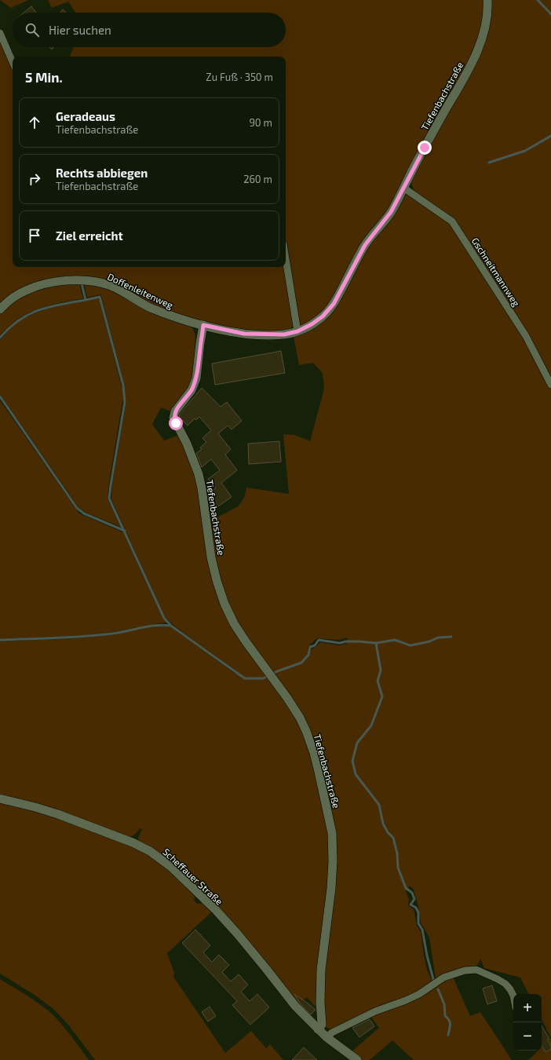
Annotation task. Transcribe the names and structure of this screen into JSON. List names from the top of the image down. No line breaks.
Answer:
{"streets":{"street":["Tiefenbachstraße","Gschneitmannweg","Doffenleitenweg","Scheffauer Straße"]},"crossings":[["Tiefenbachstraße","Gschneitmannweg"],["Tiefenbachstraße","Doffenleitenweg"],["Tiefenbachstraße","Scheffauer Straße"]],"page":{"search":"Hier suchen","heading":["5 Min.","Zu Fuß · 350 m"],"list":[["Geradeaus","Tiefenbachstraße","90 m"],["Rechts abbiegen","Tiefenbachstraße","260 m"],"Ziel erreicht"],"map_buttons":["+","−"]}}
